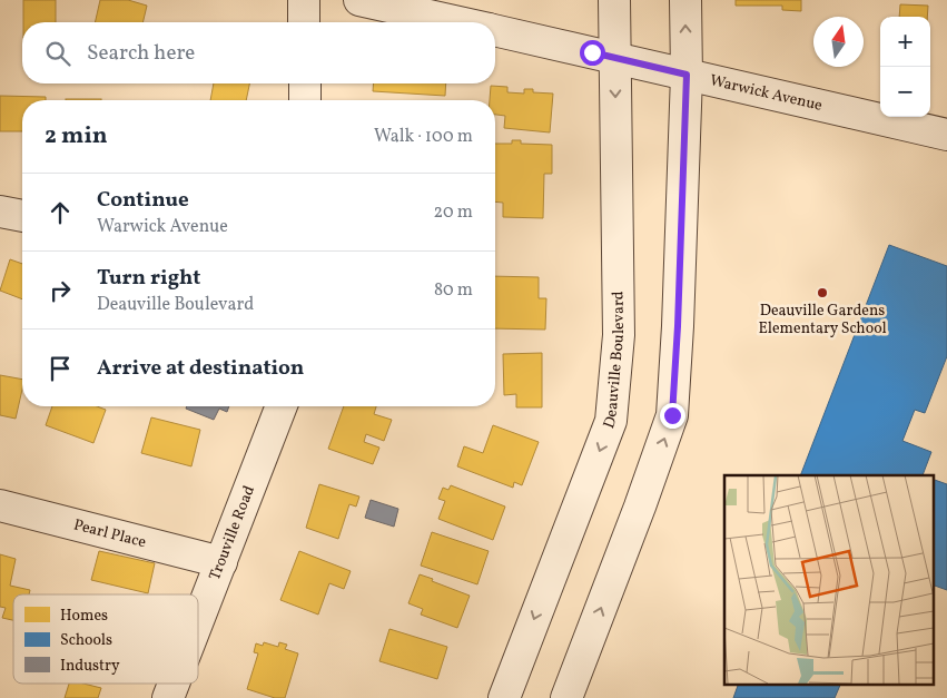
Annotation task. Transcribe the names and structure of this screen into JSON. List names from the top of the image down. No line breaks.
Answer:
{"streets":{"street":["Warwick Avenue","Deauville Boulevard","Pearl Place","Trouville Road"]},"crossings":[["Warwick Avenue","Deauville Boulevard"],["Pearl Place","Trouville Road"]],"places":["Deauville Gardens Elementary School"],"legend":["Homes","Schools","Industry"],"north":"top","page":{"map_buttons":["+","−"],"search":"Search here","heading":["2 min","Walk · 100 m"],"list":[["Continue","Warwick Avenue","20 m"],["Turn right","Deauville Boulevard","80 m"],"Arrive at destination"]}}
